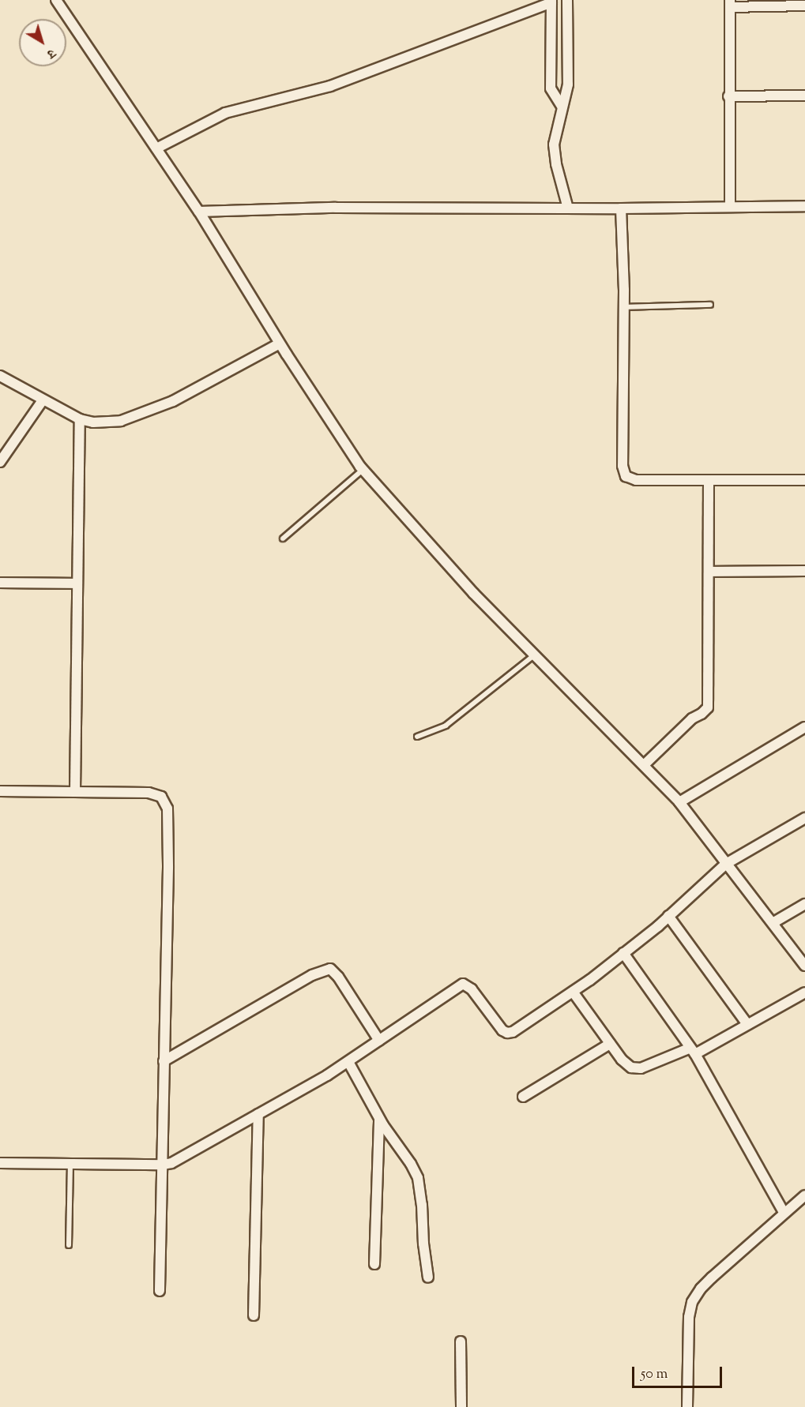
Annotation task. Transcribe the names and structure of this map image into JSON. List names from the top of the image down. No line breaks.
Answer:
{"scale_bar":"50 m","north":"bottom right"}
